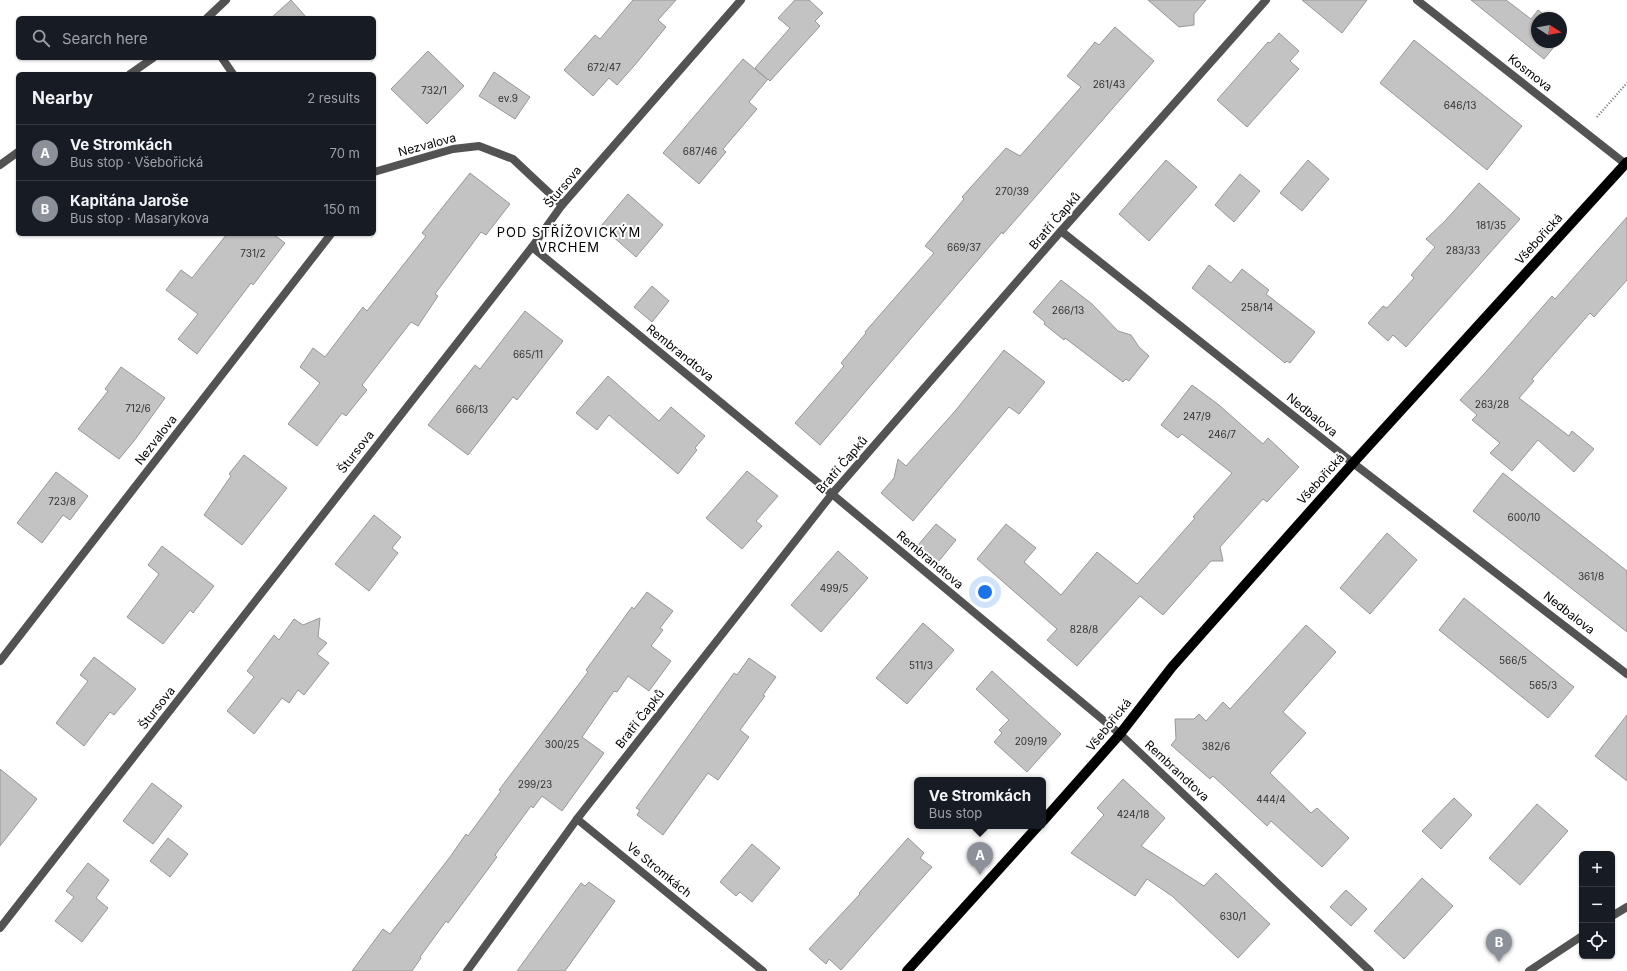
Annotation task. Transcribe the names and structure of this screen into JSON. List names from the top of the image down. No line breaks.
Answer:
{"streets":{"main road":["Všebořická"],"street":["Kosmova","Nezvalova","Štursova","Bratří Čapků","Rembrandtova","Nedbalova","Ve Stromkách"]},"crossings":[["Kosmova","Všebořická"],["Nezvalova","Štursova"],["Štursova","Rembrandtova"],["Bratří Čapků","Rembrandtova"],["Bratří Čapků","Nedbalova"],["Bratří Čapků","Ve Stromkách"],["Všebořická","Rembrandtova"],["Všebořická","Nedbalova"]],"districts":["POD STŘÍŽOVICKÝM VRCHEM"],"house_numbers":["672/47","261/43","732/1","ev.9","646/13","687/46","270/39","181/35","669/37","283/33","731/2","258/14","266/13","665/11","263/28","712/6","666/13","247/9","246/7","723/8","600/10","361/8","499/5","828/8","566/5","511/3","565/3","209/19","300/25","382/6","299/23","444/4","424/18","630/1"],"north":"right","page":{"search":"Search here","heading":["Nearby","2 results"],"list":[{"mark":"A","name":"Ve Stromkách","note":"Bus stop · Všebořická","value":"70 m"},{"mark":"B","name":"Kapitána Jaroše","note":"Bus stop · Masarykova","value":"150 m"}],"popup":["Ve Stromkách","Bus stop"],"pins":["A","B"],"map_buttons":["+","−"]}}
